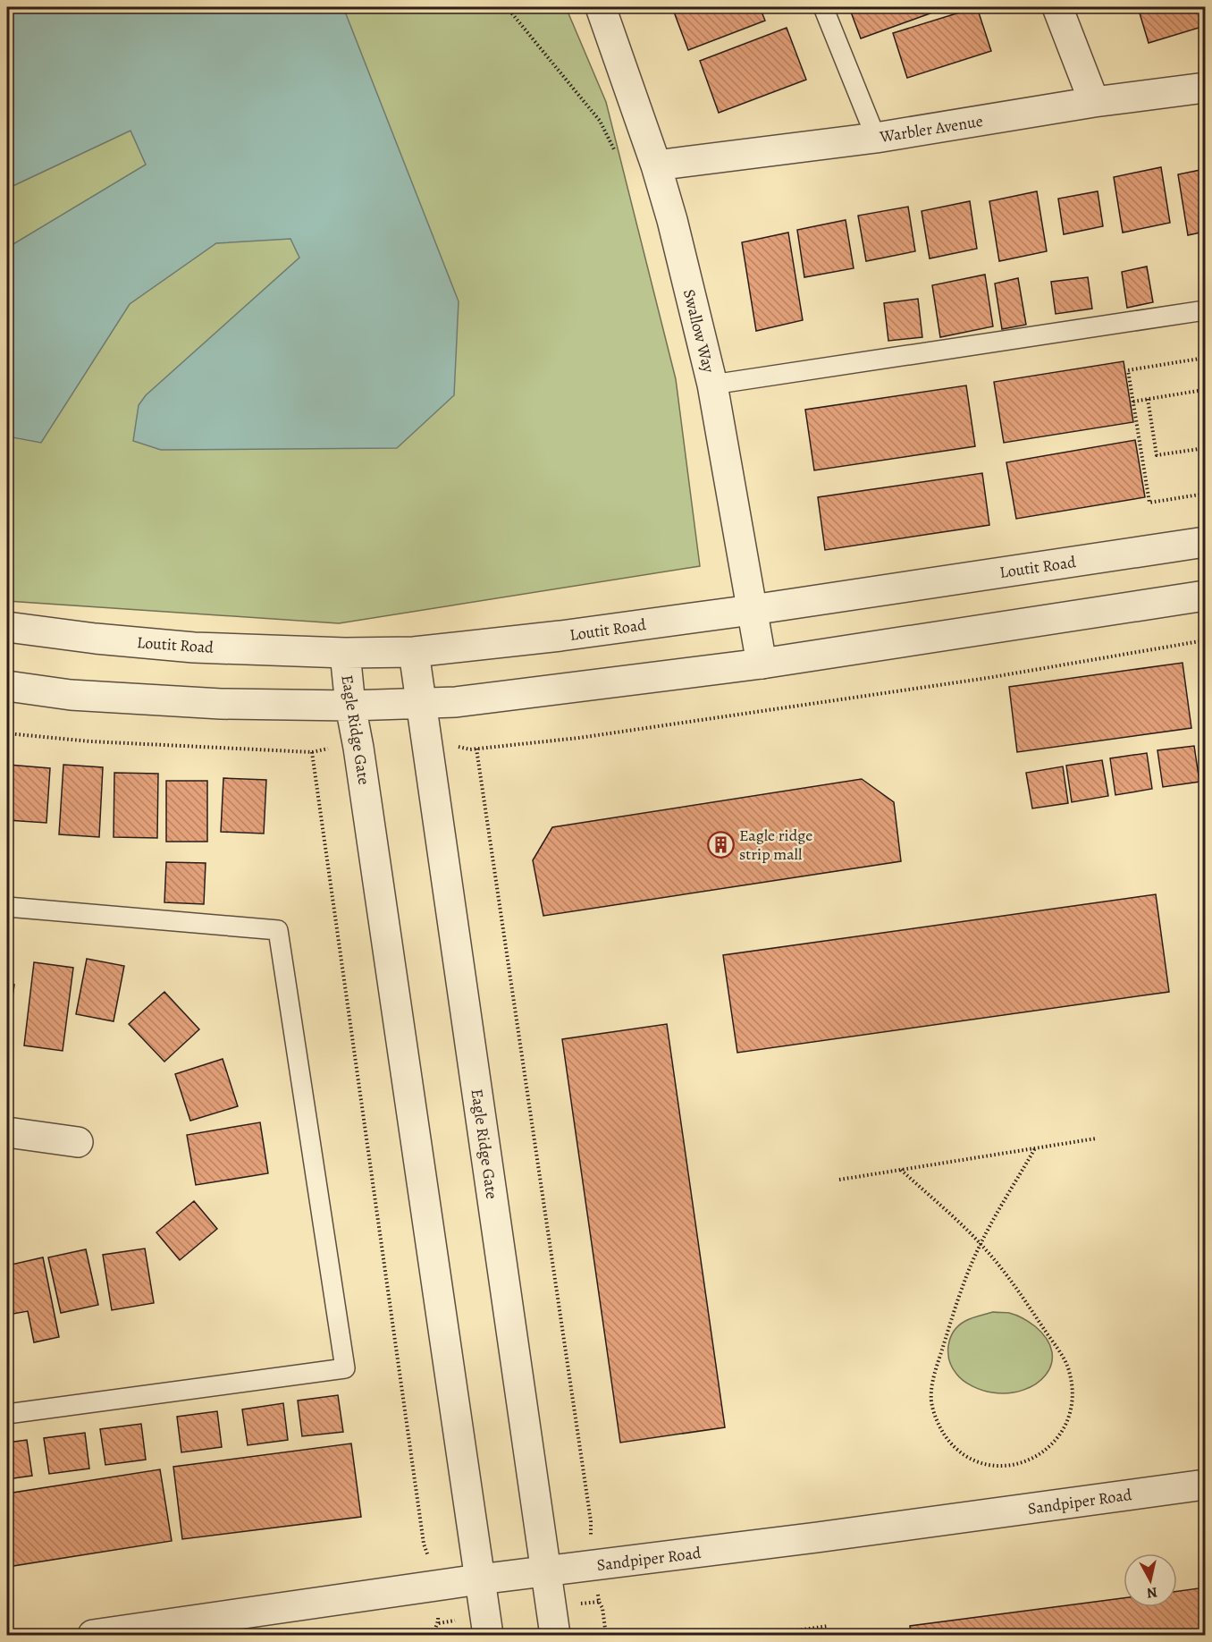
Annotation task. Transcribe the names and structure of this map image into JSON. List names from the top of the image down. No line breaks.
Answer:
{"streets":{"street":["Warbler Avenue","Swallow Way","Loutit Road","Eagle Ridge Gate","Sandpiper Road"]},"crossings":[["Warbler Avenue","Swallow Way"],["Swallow Way","Loutit Road"],["Loutit Road","Eagle Ridge Gate"],["Eagle Ridge Gate","Sandpiper Road"]],"places":{"building":["Eagle ridge strip mall"]},"north":"bottom"}
